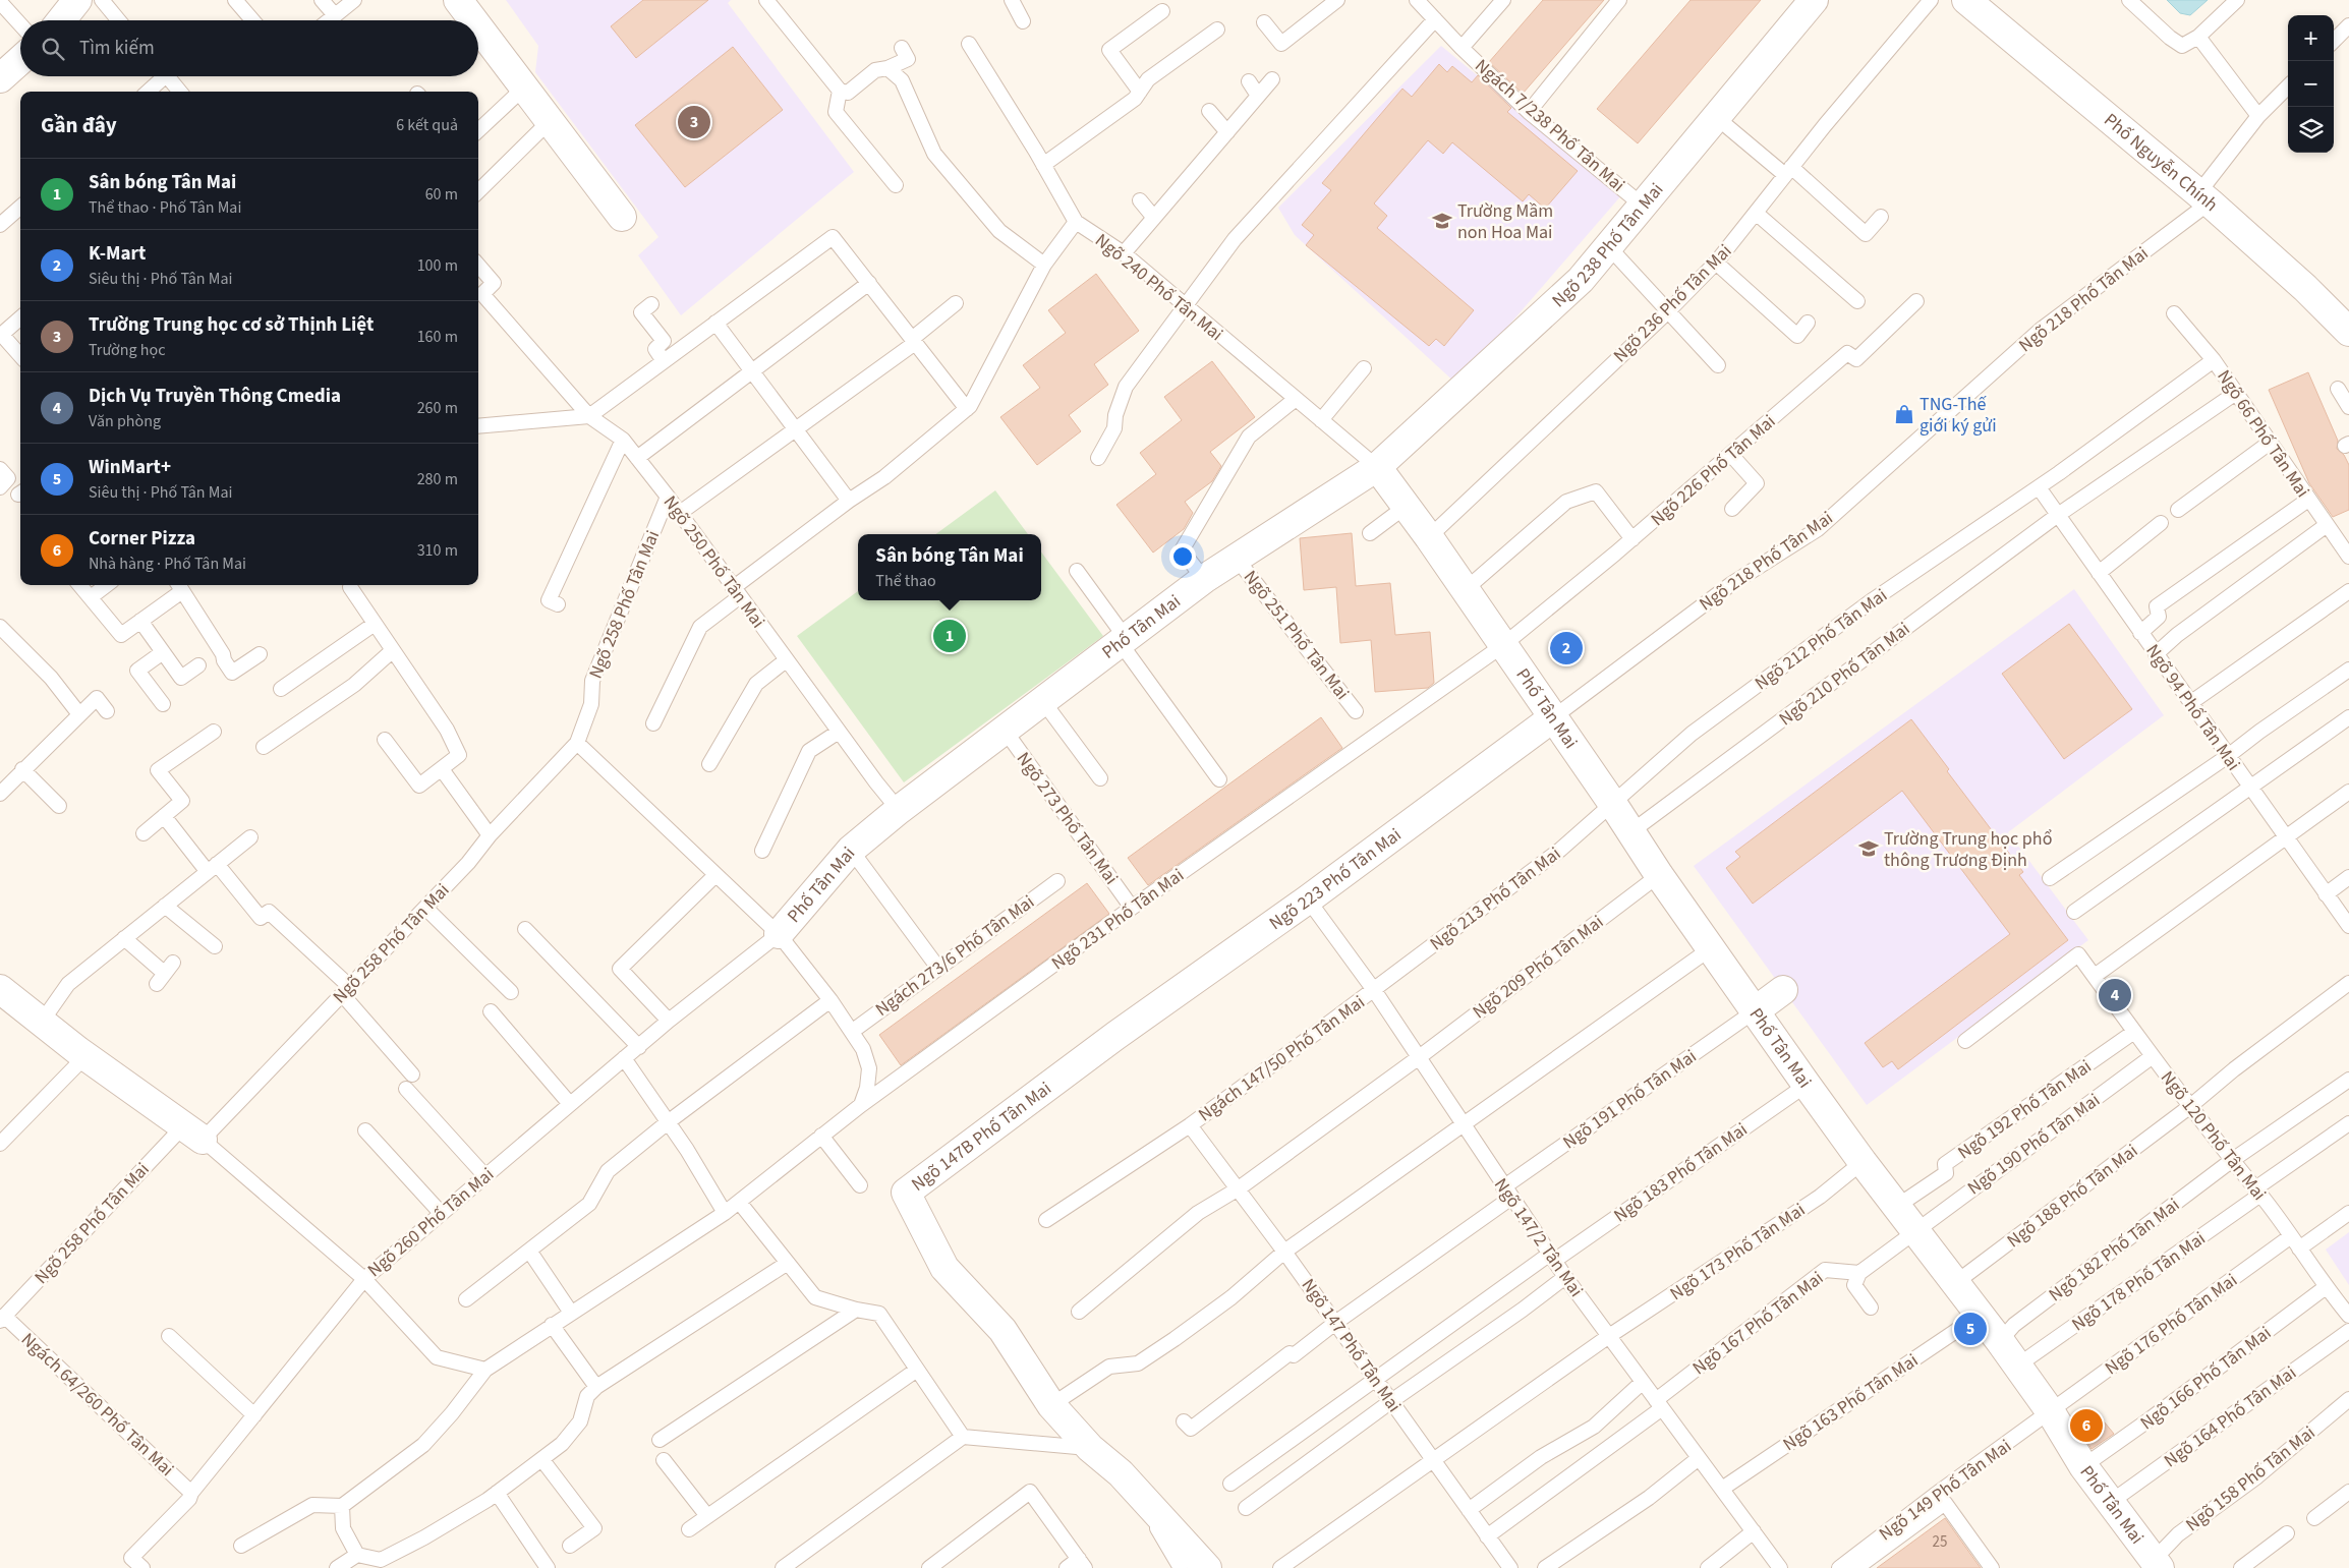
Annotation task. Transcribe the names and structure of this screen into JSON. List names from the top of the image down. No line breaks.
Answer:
{"streets":{"street":["Phố Nguyễn Chính","Ngõ 238 Phố Tân Mai","Phố Tân Mai","Ngõ 223 Phố Tân Mai","Ngõ 147B Phố Tân Mai"],"lane":["Ngách 7/238 Phố Tân Mai","Ngõ 240 Phố Tân Mai","Ngõ 218 Phố Tân Mai","Ngõ 236 Phố Tân Mai","Ngõ 66 Phố Tân Mai","Ngõ 226 Phố Tân Mai","Ngõ 250 Phố Tân Mai","Ngõ 258 Phố Tân Mai","Ngõ 251 Phố Tân Mai","Ngõ 212 Phố Tân Mai","Ngõ 210 Phố Tân Mai","Ngõ 94 Phố Tân Mai","Ngõ 273 Phố Tân Mai","Ngõ 213 Phố Tân Mai","Ngõ 231 Phố Tân Mai","Ngách 273/6 Phố Tân Mai","Ngõ 209 Phố Tân Mai","Ngách 147/50 Phố Tân Mai","Ngõ 191 Phố Tân Mai","Ngõ 192 Phố Tân Mai","Ngõ 120 Phố Tân Mai","Ngõ 190 Phố Tân Mai","Ngõ 183 Phố Tân Mai","Ngõ 188 Phố Tân Mai","Ngõ 260 Phố Tân Mai","Ngõ 147/2 Tân Mai","Ngõ 182 Phố Tân Mai","Ngõ 173 Phố Tân Mai","Ngõ 178 Phố Tân Mai","Ngõ 167 Phố Tân Mai","Ngõ 176 Phố Tân Mai","Ngõ 147 Phố Tân Mai","Ngõ 166 Phố Tân Mai","Ngõ 163 Phố Tân Mai","Ngách 64/260 Phố Tân Mai","Ngõ 164 Phố Tân Mai","Ngõ 158 Phố Tân Mai","Ngõ 149 Phố Tân Mai"]},"crossings":[["Ngách 7/238 Phố Tân Mai","Ngõ 238 Phố Tân Mai"],["Phố Nguyễn Chính","Ngõ 218 Phố Tân Mai"],["Ngõ 238 Phố Tân Mai","Ngõ 240 Phố Tân Mai"],["Ngõ 238 Phố Tân Mai","Phố Tân Mai"],["Ngõ 240 Phố Tân Mai","Phố Tân Mai"],["Ngõ 218 Phố Tân Mai","Phố Tân Mai"],["Ngõ 218 Phố Tân Mai","Ngõ 223 Phố Tân Mai"],["Ngõ 236 Phố Tân Mai","Phố Tân Mai"],["Ngõ 66 Phố Tân Mai","Ngõ 212 Phố Tân Mai"],["Ngõ 66 Phố Tân Mai","Ngõ 210 Phố Tân Mai"],["Ngõ 226 Phố Tân Mai","Phố Tân Mai"],["Ngõ 226 Phố Tân Mai","Ngõ 231 Phố Tân Mai"],["Ngõ 250 Phố Tân Mai","Ngõ 258 Phố Tân Mai"],["Ngõ 250 Phố Tân Mai","Phố Tân Mai"],["Ngõ 258 Phố Tân Mai","Ngách 64/260 Phố Tân Mai"],["Phố Tân Mai","Ngõ 251 Phố Tân Mai"],["Phố Tân Mai","Ngõ 212 Phố Tân Mai"],["Phố Tân Mai","Ngõ 210 Phố Tân Mai"],["Phố Tân Mai","Ngõ 273 Phố Tân Mai"],["Phố Tân Mai","Ngõ 223 Phố Tân Mai"],["Phố Tân Mai","Ngõ 213 Phố Tân Mai"],["Phố Tân Mai","Ngõ 231 Phố Tân Mai"],["Phố Tân Mai","Ngõ 209 Phố Tân Mai"],["Phố Tân Mai","Ngõ 191 Phố Tân Mai"],["Phố Tân Mai","Ngõ 192 Phố Tân Mai"],["Phố Tân Mai","Ngõ 190 Phố Tân Mai"],["Phố Tân Mai","Ngõ 183 Phố Tân Mai"],["Phố Tân Mai","Ngõ 188 Phố Tân Mai"],["Phố Tân Mai","Ngõ 260 Phố Tân Mai"],["Phố Tân Mai","Ngõ 182 Phố Tân Mai"],["Phố Tân Mai","Ngõ 173 Phố Tân Mai"],["Phố Tân Mai","Ngõ 178 Phố Tân Mai"],["Phố Tân Mai","Ngõ 176 Phố Tân Mai"],["Phố Tân Mai","Ngõ 166 Phố Tân Mai"],["Phố Tân Mai","Ngõ 163 Phố Tân Mai"],["Phố Tân Mai","Ngõ 164 Phố Tân Mai"],["Phố Tân Mai","Ngõ 158 Phố Tân Mai"],["Phố Tân Mai","Ngõ 149 Phố Tân Mai"],["Ngõ 212 Phố Tân Mai","Ngõ 94 Phố Tân Mai"],["Ngõ 212 Phố Tân Mai","Ngõ 213 Phố Tân Mai"],["Ngõ 210 Phố Tân Mai","Ngõ 94 Phố Tân Mai"],["Ngõ 273 Phố Tân Mai","Ngõ 231 Phố Tân Mai"],["Ngõ 223 Phố Tân Mai","Ngõ 147B Phố Tân Mai"],["Ngõ 223 Phố Tân Mai","Ngõ 147/2 Tân Mai"],["Ngõ 213 Phố Tân Mai","Ngách 147/50 Phố Tân Mai"],["Ngõ 213 Phố Tân Mai","Ngõ 147/2 Tân Mai"],["Ngõ 209 Phố Tân Mai","Ngõ 147/2 Tân Mai"],["Ngõ 209 Phố Tân Mai","Ngõ 147 Phố Tân Mai"],["Ngách 147/50 Phố Tân Mai","Ngõ 147/2 Tân Mai"],["Ngách 147/50 Phố Tân Mai","Ngõ 147 Phố Tân Mai"],["Ngõ 191 Phố Tân Mai","Ngõ 147/2 Tân Mai"],["Ngõ 191 Phố Tân Mai","Ngõ 147 Phố Tân Mai"],["Ngõ 192 Phố Tân Mai","Ngõ 120 Phố Tân Mai"],["Ngõ 120 Phố Tân Mai","Ngõ 190 Phố Tân Mai"],["Ngõ 120 Phố Tân Mai","Ngõ 188 Phố Tân Mai"],["Ngõ 120 Phố Tân Mai","Ngõ 182 Phố Tân Mai"],["Ngõ 120 Phố Tân Mai","Ngõ 178 Phố Tân Mai"],["Ngõ 120 Phố Tân Mai","Ngõ 176 Phố Tân Mai"],["Ngõ 120 Phố Tân Mai","Ngõ 166 Phố Tân Mai"],["Ngõ 183 Phố Tân Mai","Ngõ 147/2 Tân Mai"],["Ngõ 183 Phố Tân Mai","Ngõ 147 Phố Tân Mai"],["Ngõ 260 Phố Tân Mai","Ngách 64/260 Phố Tân Mai"],["Ngõ 147/2 Tân Mai","Ngõ 173 Phố Tân Mai"],["Ngõ 147/2 Tân Mai","Ngõ 167 Phố Tân Mai"],["Ngõ 147/2 Tân Mai","Ngõ 163 Phố Tân Mai"],["Ngõ 173 Phố Tân Mai","Ngõ 147 Phố Tân Mai"],["Ngõ 167 Phố Tân Mai","Ngõ 147 Phố Tân Mai"],["Ngõ 176 Phố Tân Mai","Ngõ 149 Phố Tân Mai"]],"places":{"school or university":["Trường Mầm non Hoa Mai","Trường Trung học phổ thông Trương Định"],"shop":["TNG-Thế giới ký gửi"]},"house_numbers":["25"],"page":{"map_buttons":["+","−"],"search":"Tìm kiếm","heading":["Gần đây","6 kết quả"],"pins":["3","1","2","4","5","6"],"list":[{"mark":"1","name":"Sân bóng Tân Mai","note":"Thể thao · Phố Tân Mai","value":"60 m"},{"mark":"2","name":"K-Mart","note":"Siêu thị · Phố Tân Mai","value":"100 m"},{"mark":"3","name":"Trường Trung học cơ sở Thịnh Liệt","note":"Trường học","value":"160 m"},{"mark":"4","name":"Dịch Vụ Truyền Thông Cmedia","note":"Văn phòng","value":"260 m"},{"mark":"5","name":"WinMart+","note":"Siêu thị · Phố Tân Mai","value":"280 m"},{"mark":"6","name":"Corner Pizza","note":"Nhà hàng · Phố Tân Mai","value":"310 m"}],"popup":["Sân bóng Tân Mai","Thể thao"]}}
